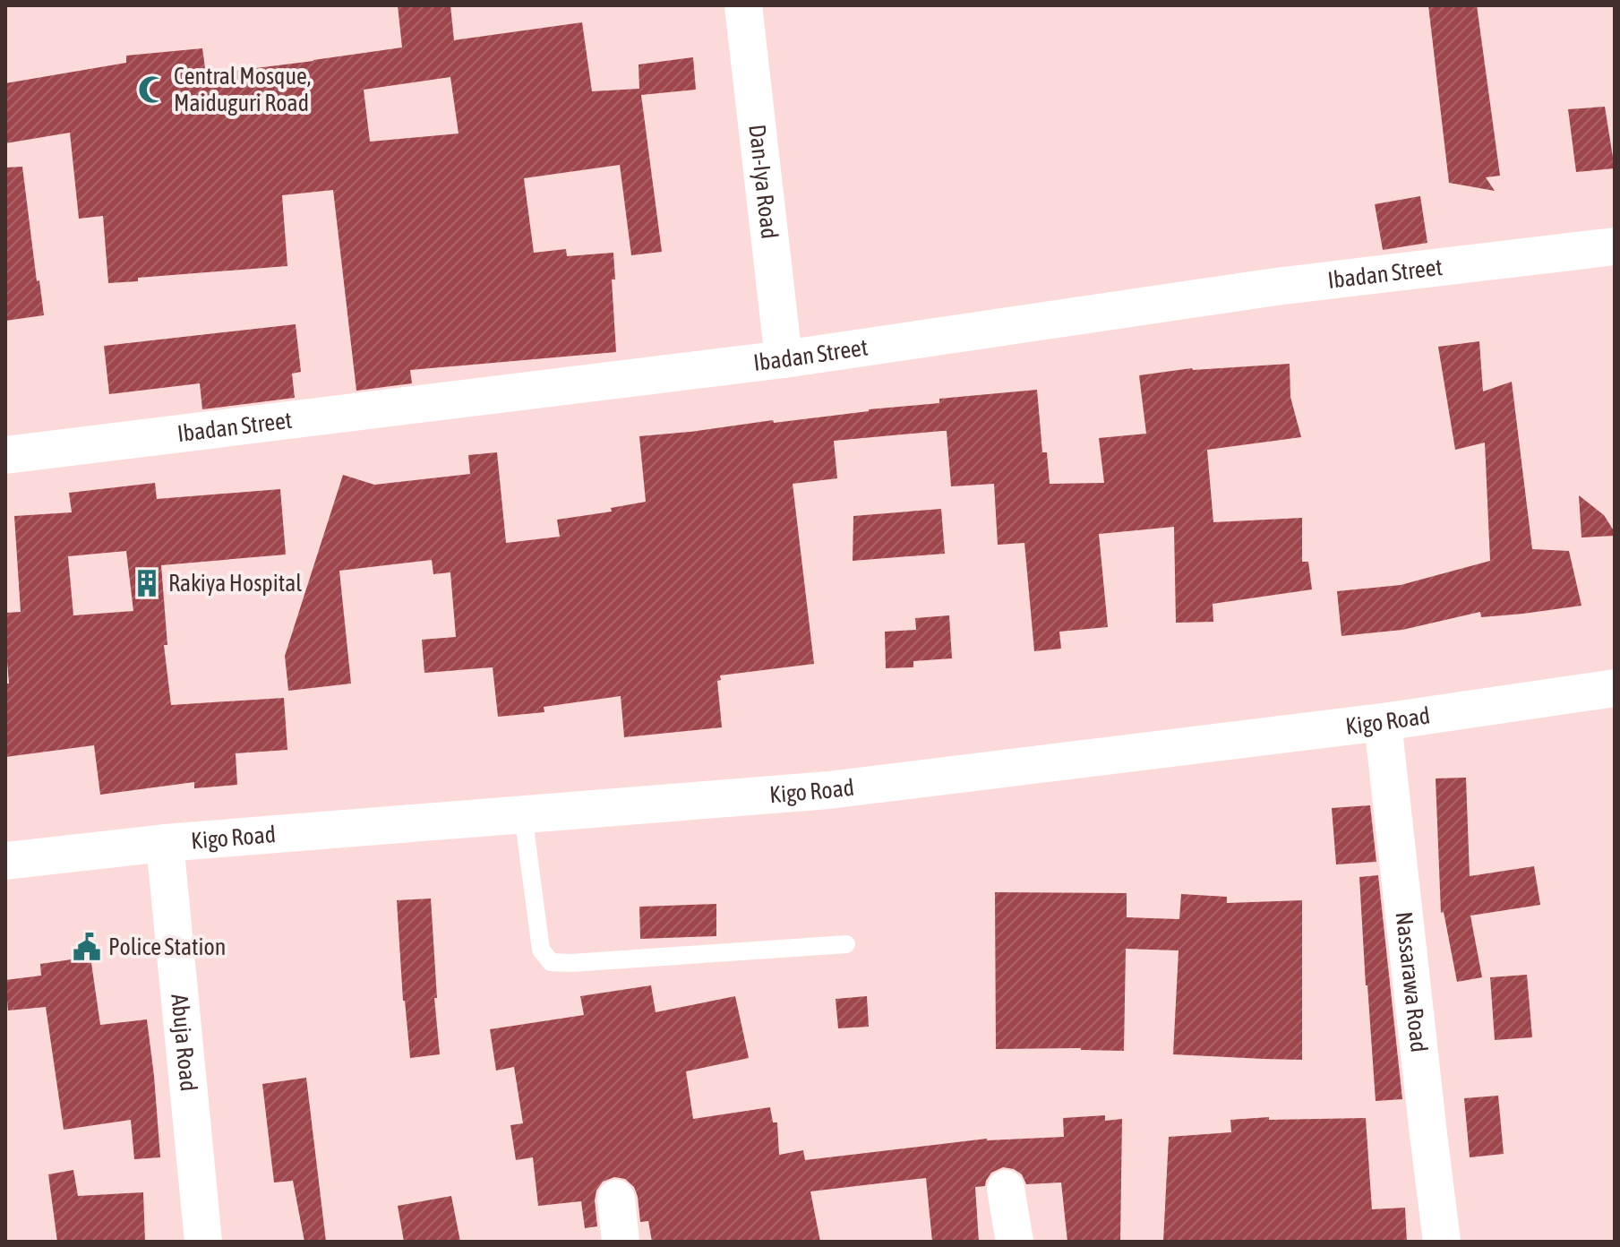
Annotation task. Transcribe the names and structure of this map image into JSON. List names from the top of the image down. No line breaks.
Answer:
{"streets":{"street":["Dan-Iya Road","Ibadan Street","Kigo Road","Nassarawa Road","Abuja Road"]},"crossings":[["Dan-Iya Road","Ibadan Street"],["Kigo Road","Nassarawa Road"],["Kigo Road","Abuja Road"]],"places":{"mosque":["Central Mosque, Maiduguri Road"],"building":["Rakiya Hospital"],"public building":["Police Station"]}}
